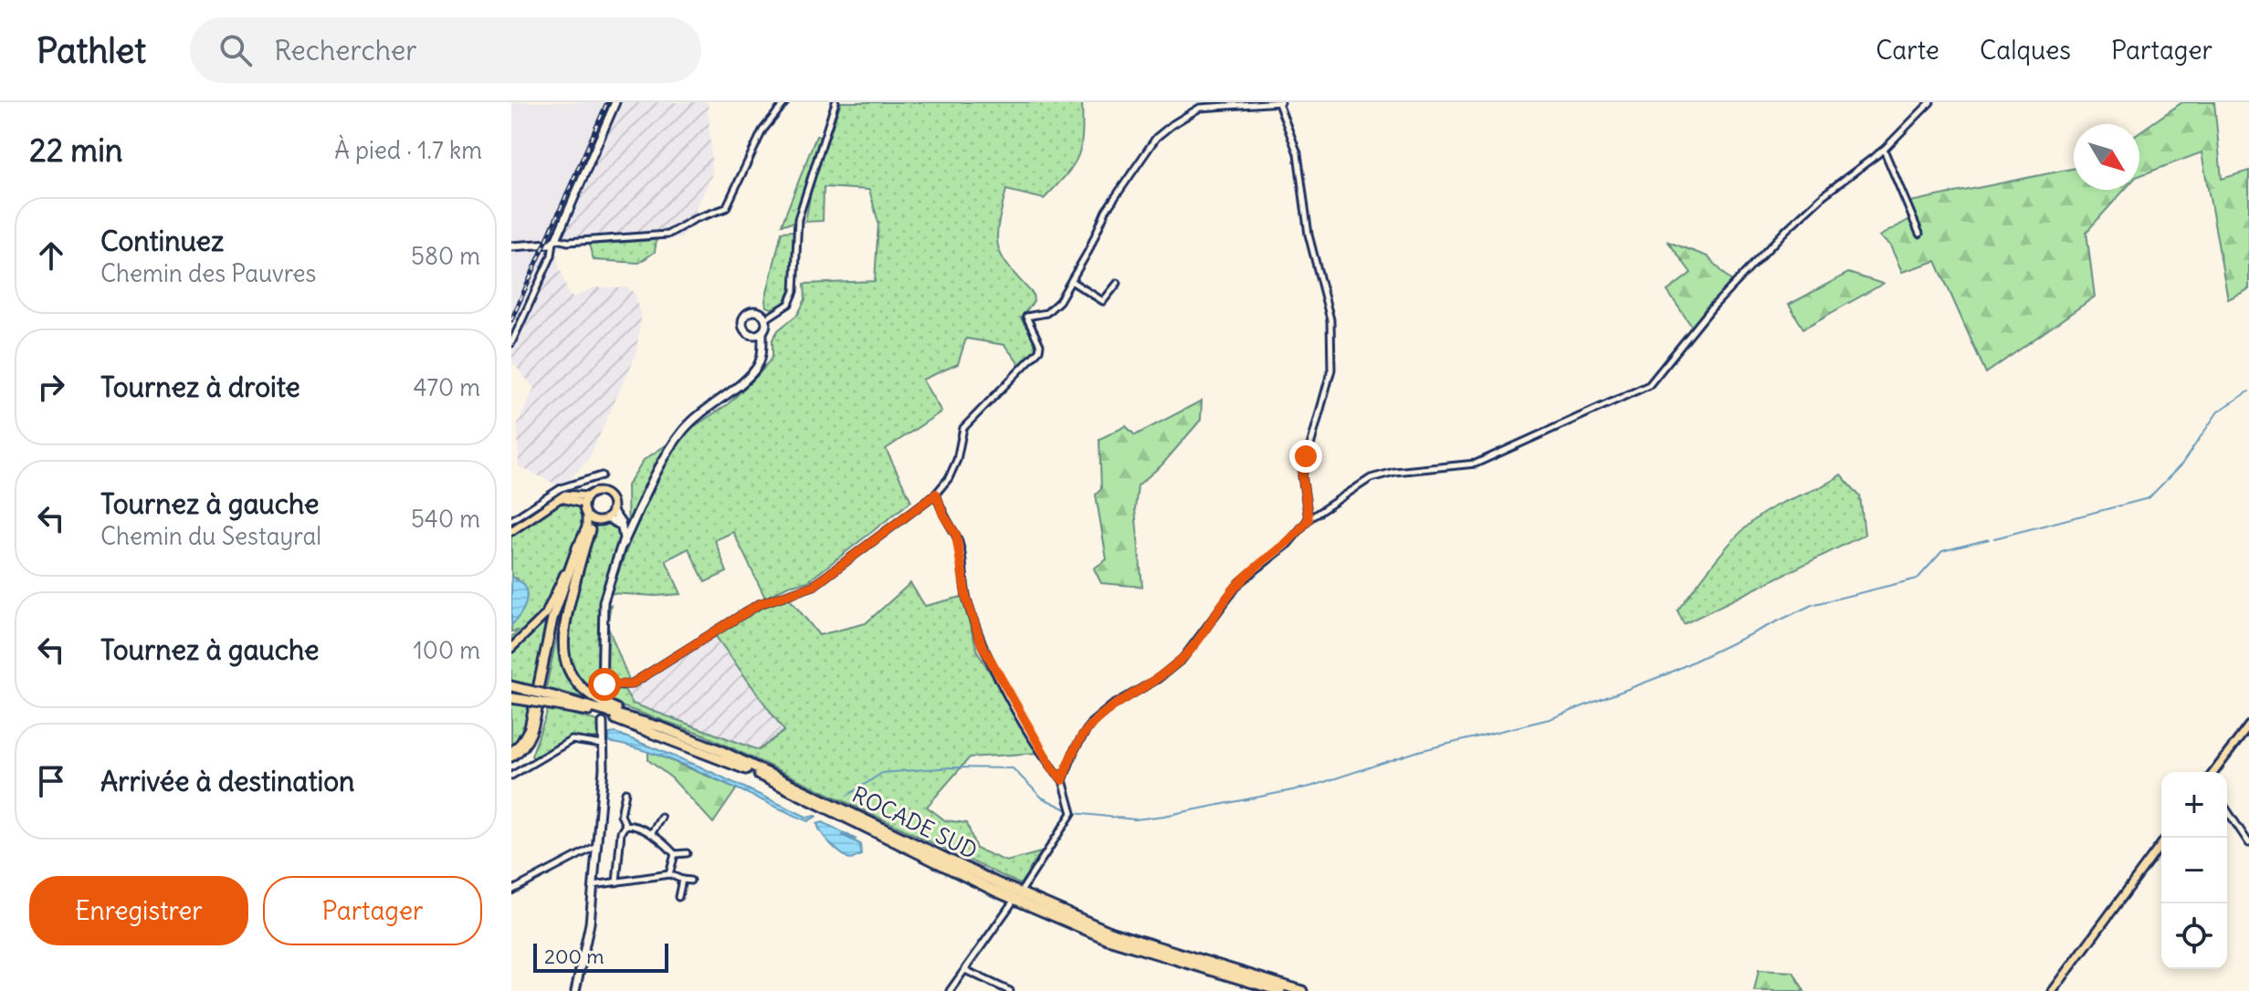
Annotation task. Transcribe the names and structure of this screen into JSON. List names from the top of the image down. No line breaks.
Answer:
{"streets":{"highway":["ROCADE SUD"]},"scale_bar":"200 m","north":"bottom right","page":{"header":"Pathlet","search":"Rechercher","nav":["Carte","Calques","Partager"],"heading":["22 min","À pied · 1.7 km"],"list":[["Continuez","Chemin des Pauvres","580 m"],["Tournez à droite","470 m"],["Tournez à gauche","Chemin du Sestayral","540 m"],["Tournez à gauche","100 m"],"Arrivée à destination"],"map_buttons":["+","−"],"buttons":["Enregistrer","Partager"],"scale":"200 m"}}
